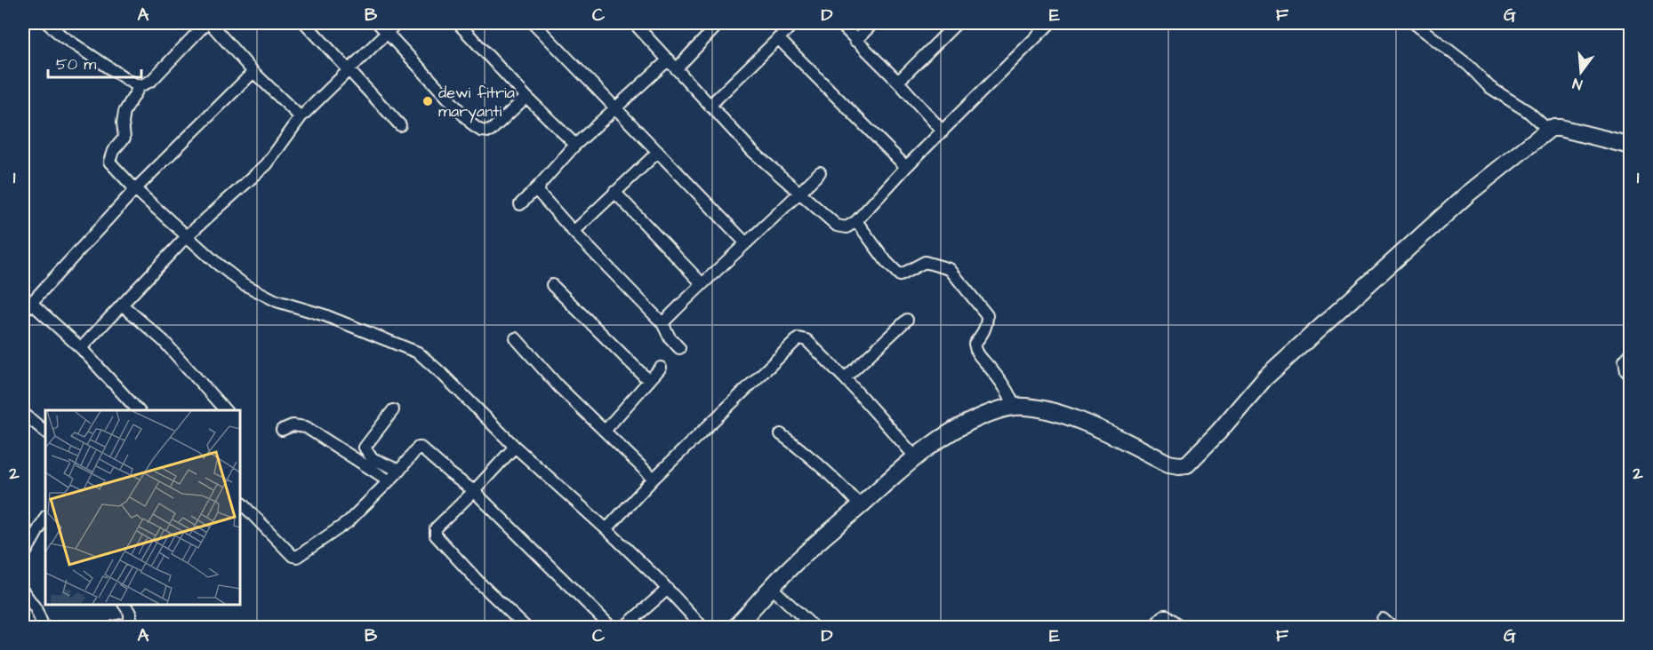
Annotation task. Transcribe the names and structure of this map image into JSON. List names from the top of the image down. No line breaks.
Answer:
{"places":["dewi fitria maryanti"],"scale_bar":"50 m","north":"bottom","grid":{"columns":["A","B","C","D","E","F","G"],"rows":["1","2"]}}
